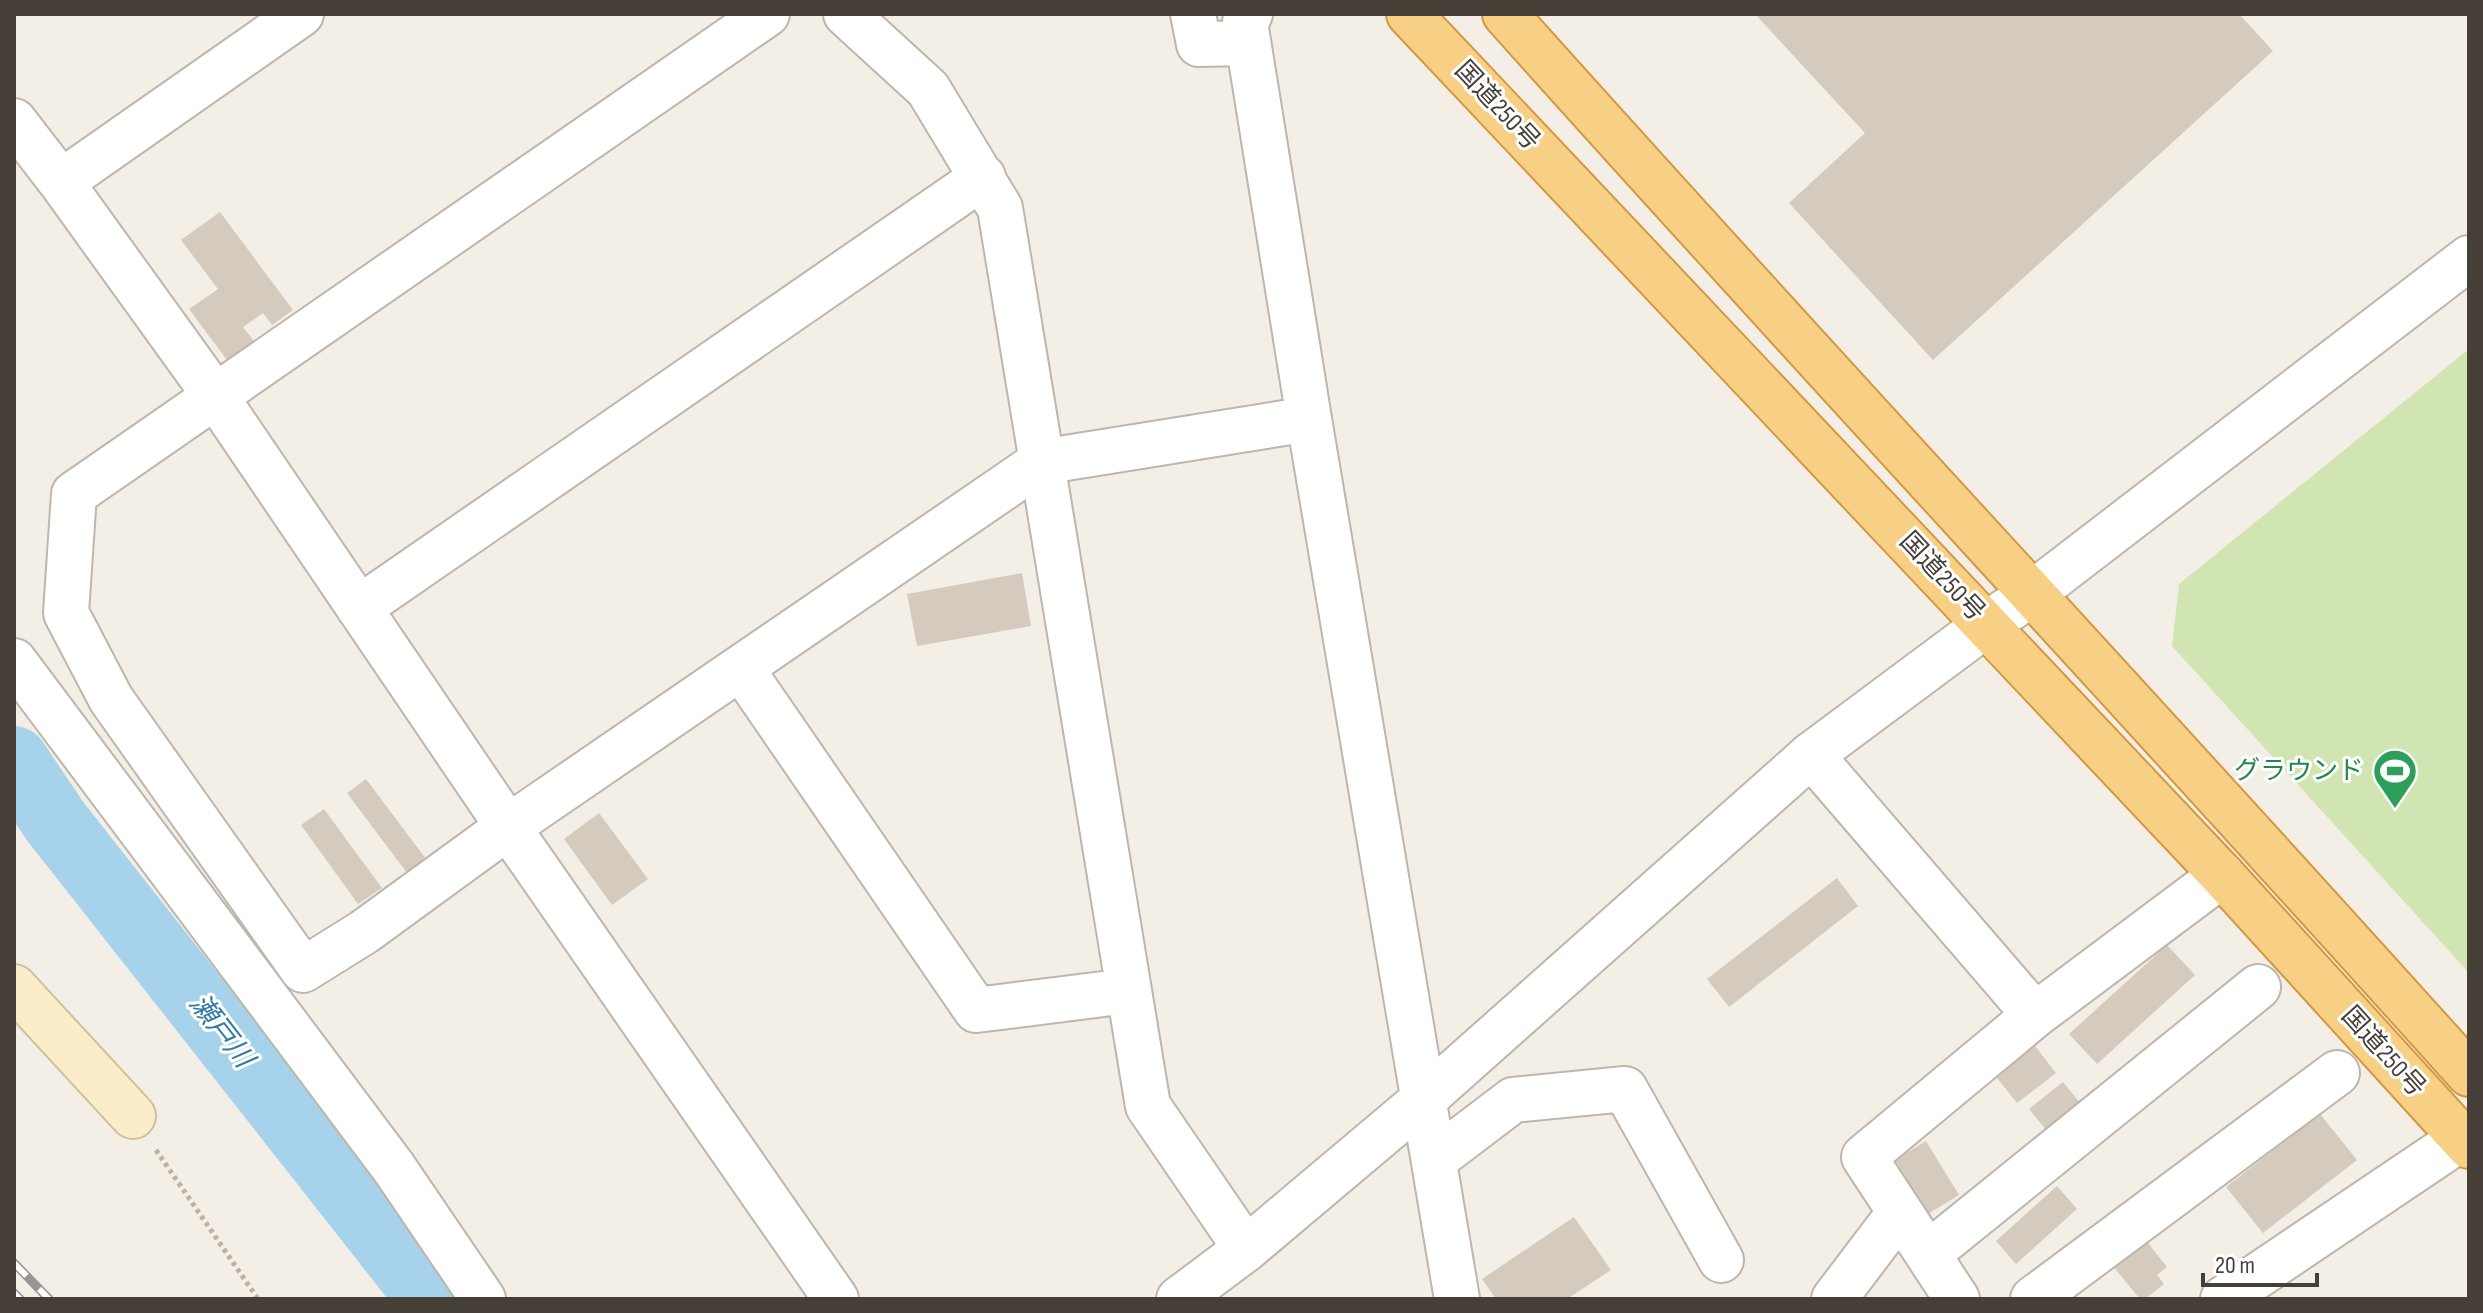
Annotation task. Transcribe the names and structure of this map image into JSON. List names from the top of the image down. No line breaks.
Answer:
{"streets":{"highway":["国道250号"]},"water":["瀬戸川"],"places":{"sports":["グラウンド"]},"scale_bar":"20 m"}
